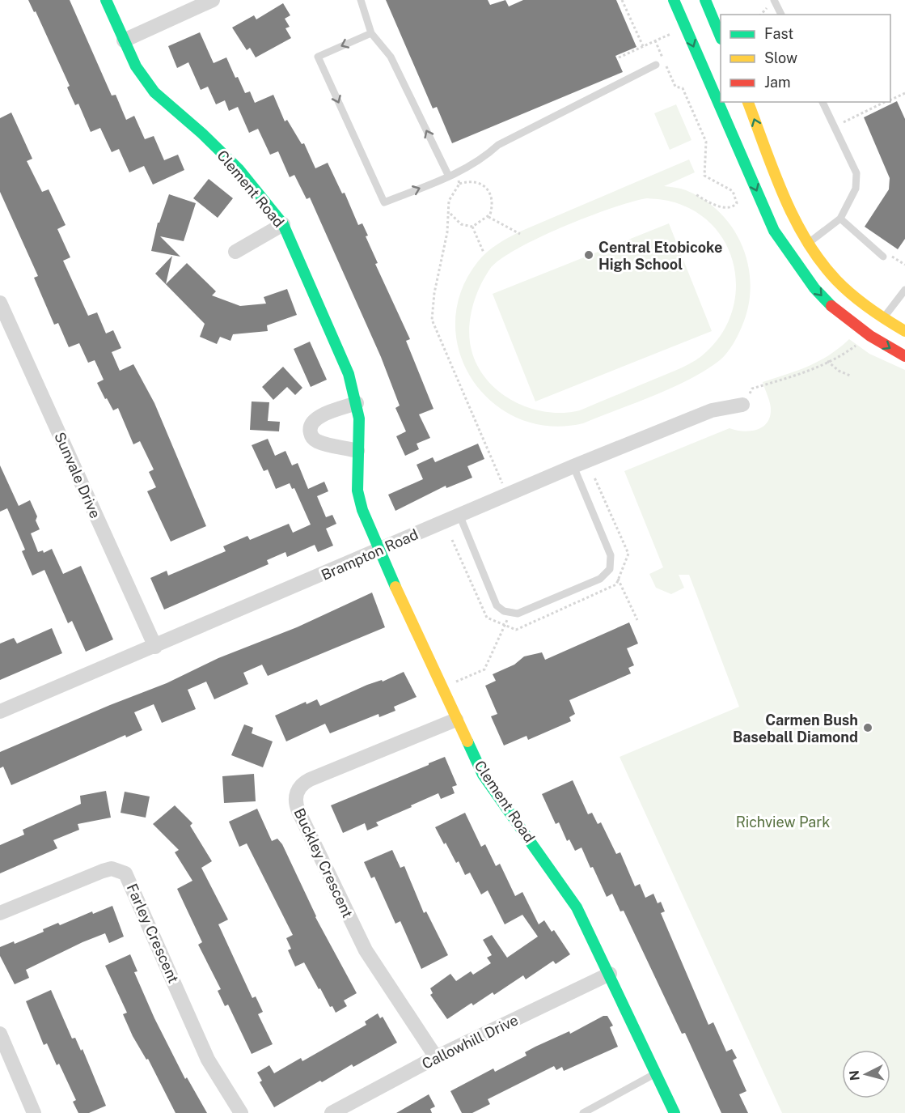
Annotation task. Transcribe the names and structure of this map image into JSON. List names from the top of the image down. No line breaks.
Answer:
{"streets":{"street":["Clement Road","Sunvale Drive","Brampton Road","Buckley Crescent","Farley Crescent","Callowhill Drive"]},"crossings":[["Clement Road","Brampton Road"],["Clement Road","Buckley Crescent"],["Clement Road","Callowhill Drive"],["Sunvale Drive","Brampton Road"],["Buckley Crescent","Callowhill Drive"]],"parks":["Richview Park"],"places":["Central Etobicoke High School","Carmen Bush Baseball Diamond"],"legend":["Fast","Slow","Jam"],"north":"left"}
